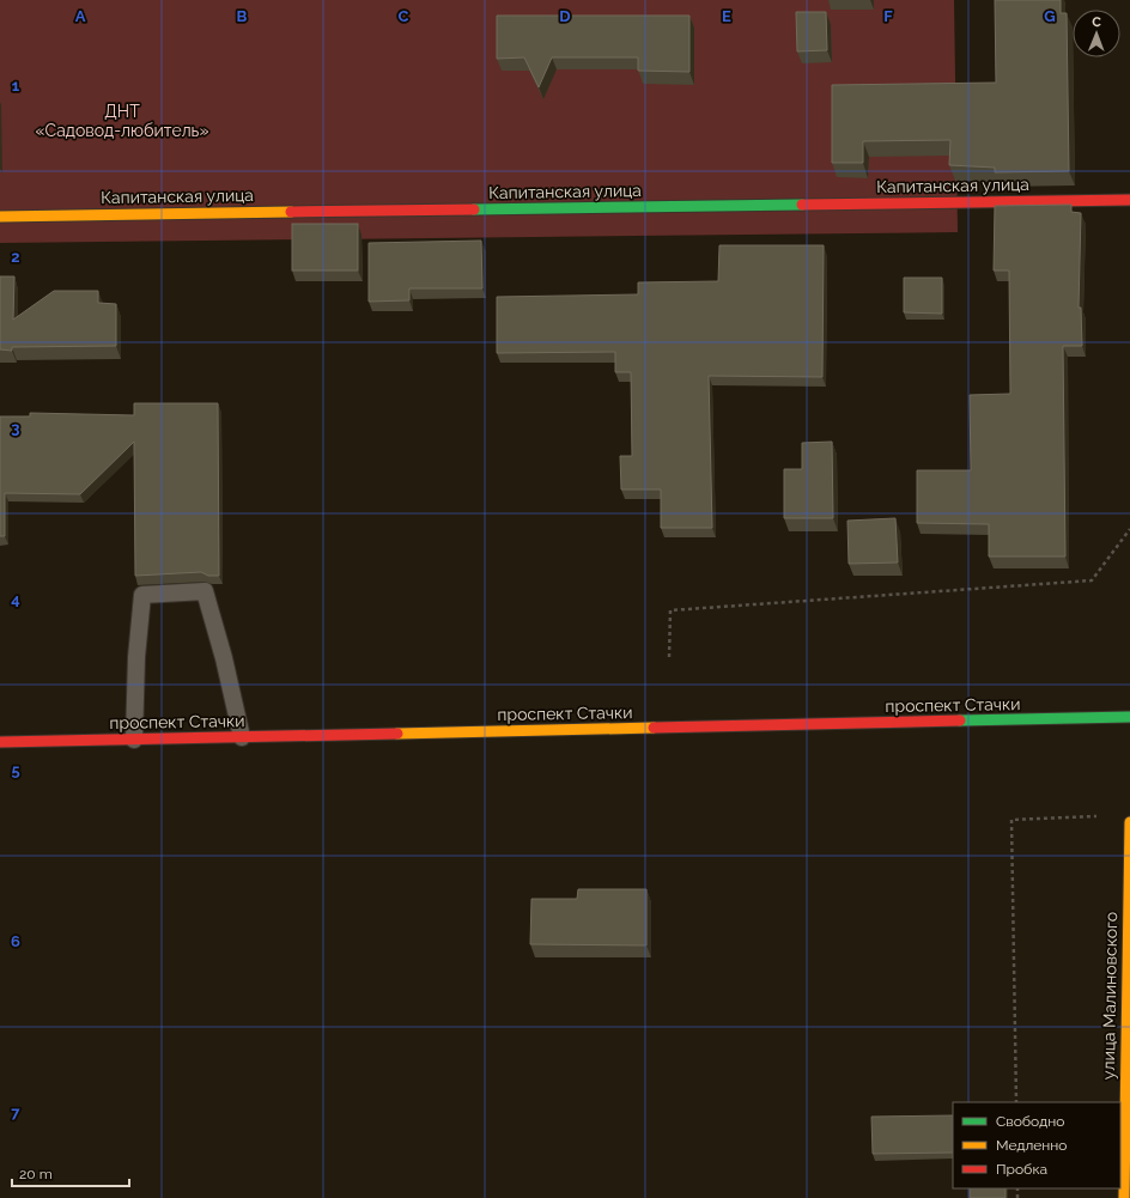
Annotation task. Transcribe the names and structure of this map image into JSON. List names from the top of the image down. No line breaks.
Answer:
{"streets":{"main road":["Капитанская улица","проспект Стачки","улица Малиновского"]},"parks":["ДНТ «Садовод-любитель»"],"legend":["Свободно","Медленно","Пробка"],"scale_bar":"20 m","north":"top","grid":{"columns":["A","B","C","D","E","F","G"],"rows":["1","2","3","4","5","6","7"]}}
